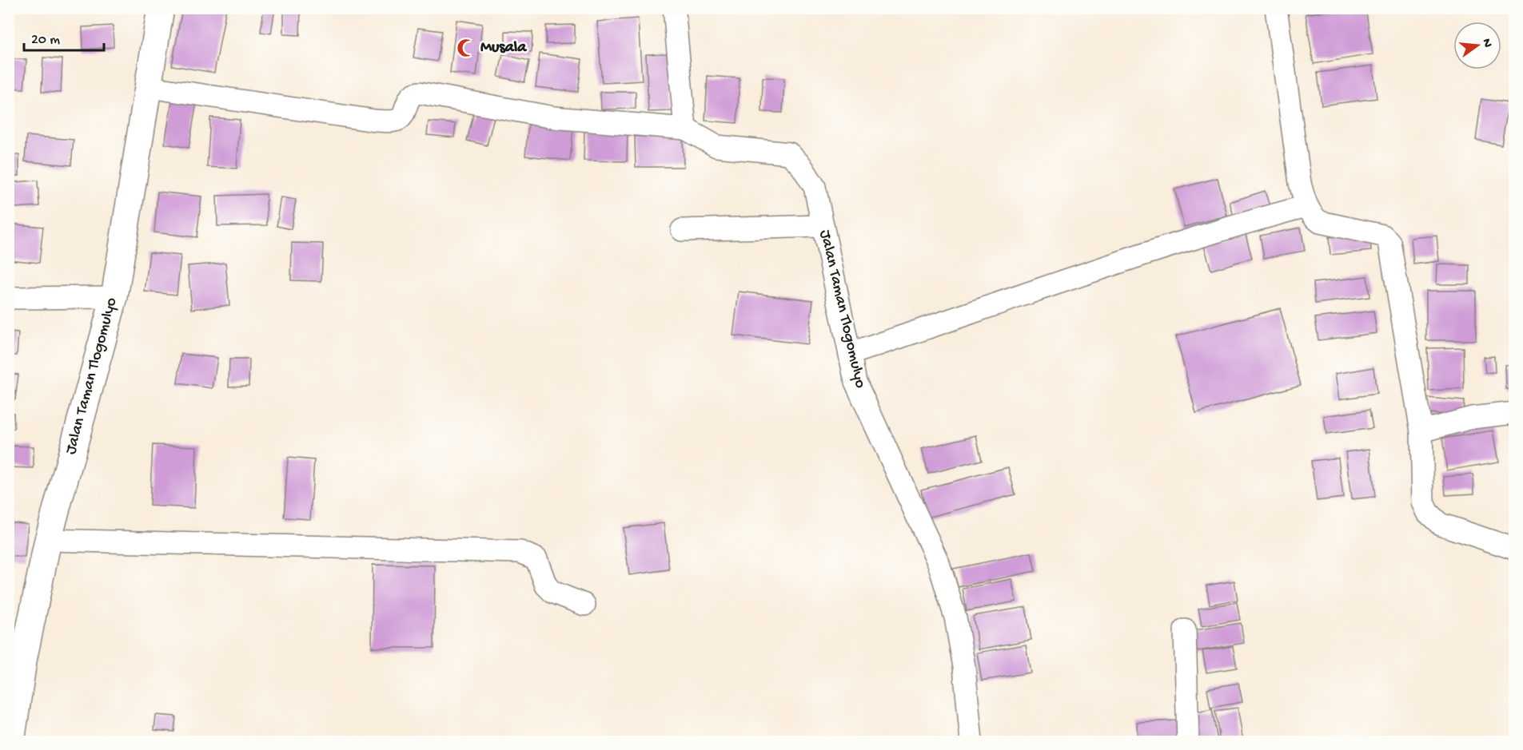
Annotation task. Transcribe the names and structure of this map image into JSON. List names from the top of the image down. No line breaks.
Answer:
{"streets":{"street":["Jalan Taman Tlogomulyo"]},"places":{"mosque":["Musala"]},"scale_bar":"20 m","north":"right"}
